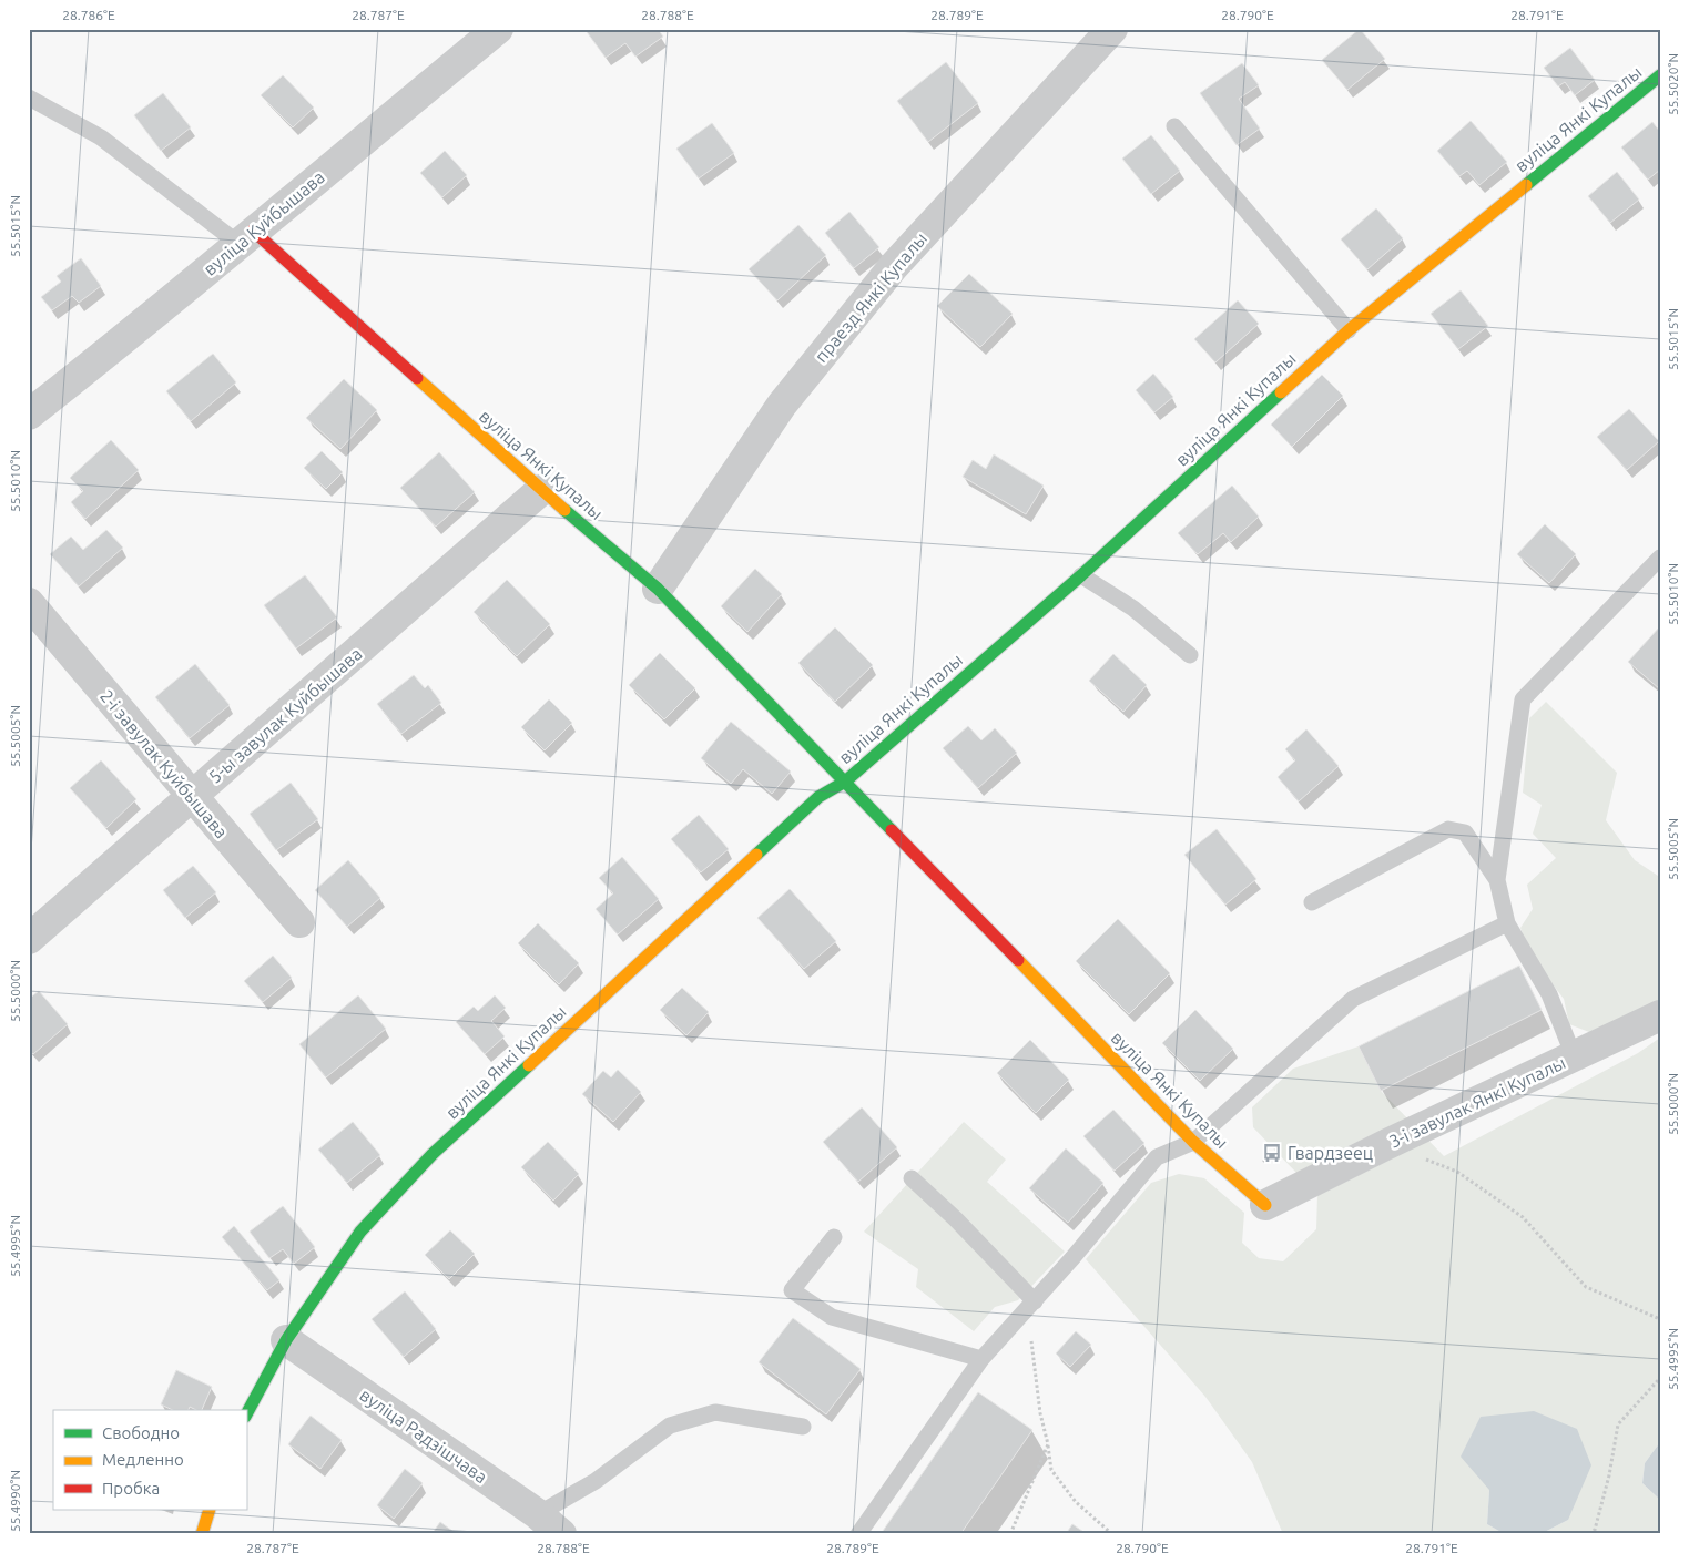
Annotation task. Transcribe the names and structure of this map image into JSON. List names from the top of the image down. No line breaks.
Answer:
{"streets":{"street":["вуліца Янкі Купалы","вуліца Куйбышава","праезд Янкі Купалы","5-ы завулак Куйбышава","2-і завулак Куйбышава","3-і завулак Янкі Купалы","вуліца Радзішчава"]},"crossings":[["вуліца Янкі Купалы","вуліца Куйбышава"],["вуліца Янкі Купалы","праезд Янкі Купалы"],["вуліца Янкі Купалы","5-ы завулак Куйбышава"],["вуліца Янкі Купалы","3-і завулак Янкі Купалы"],["вуліца Янкі Купалы","вуліца Радзішчава"],["5-ы завулак Куйбышава","2-і завулак Куйбышава"]],"places":{"bus stop":["Гвардзеец"]},"legend":["Свободно","Медленно","Пробка"],"coordinates":["28.786°E","28.787°E","28.788°E","28.789°E","28.790°E","28.791°E","55.5020°N","55.5015°N","55.5010°N","55.5005°N","55.5000°N","55.4995°N","55.4990°N"]}
